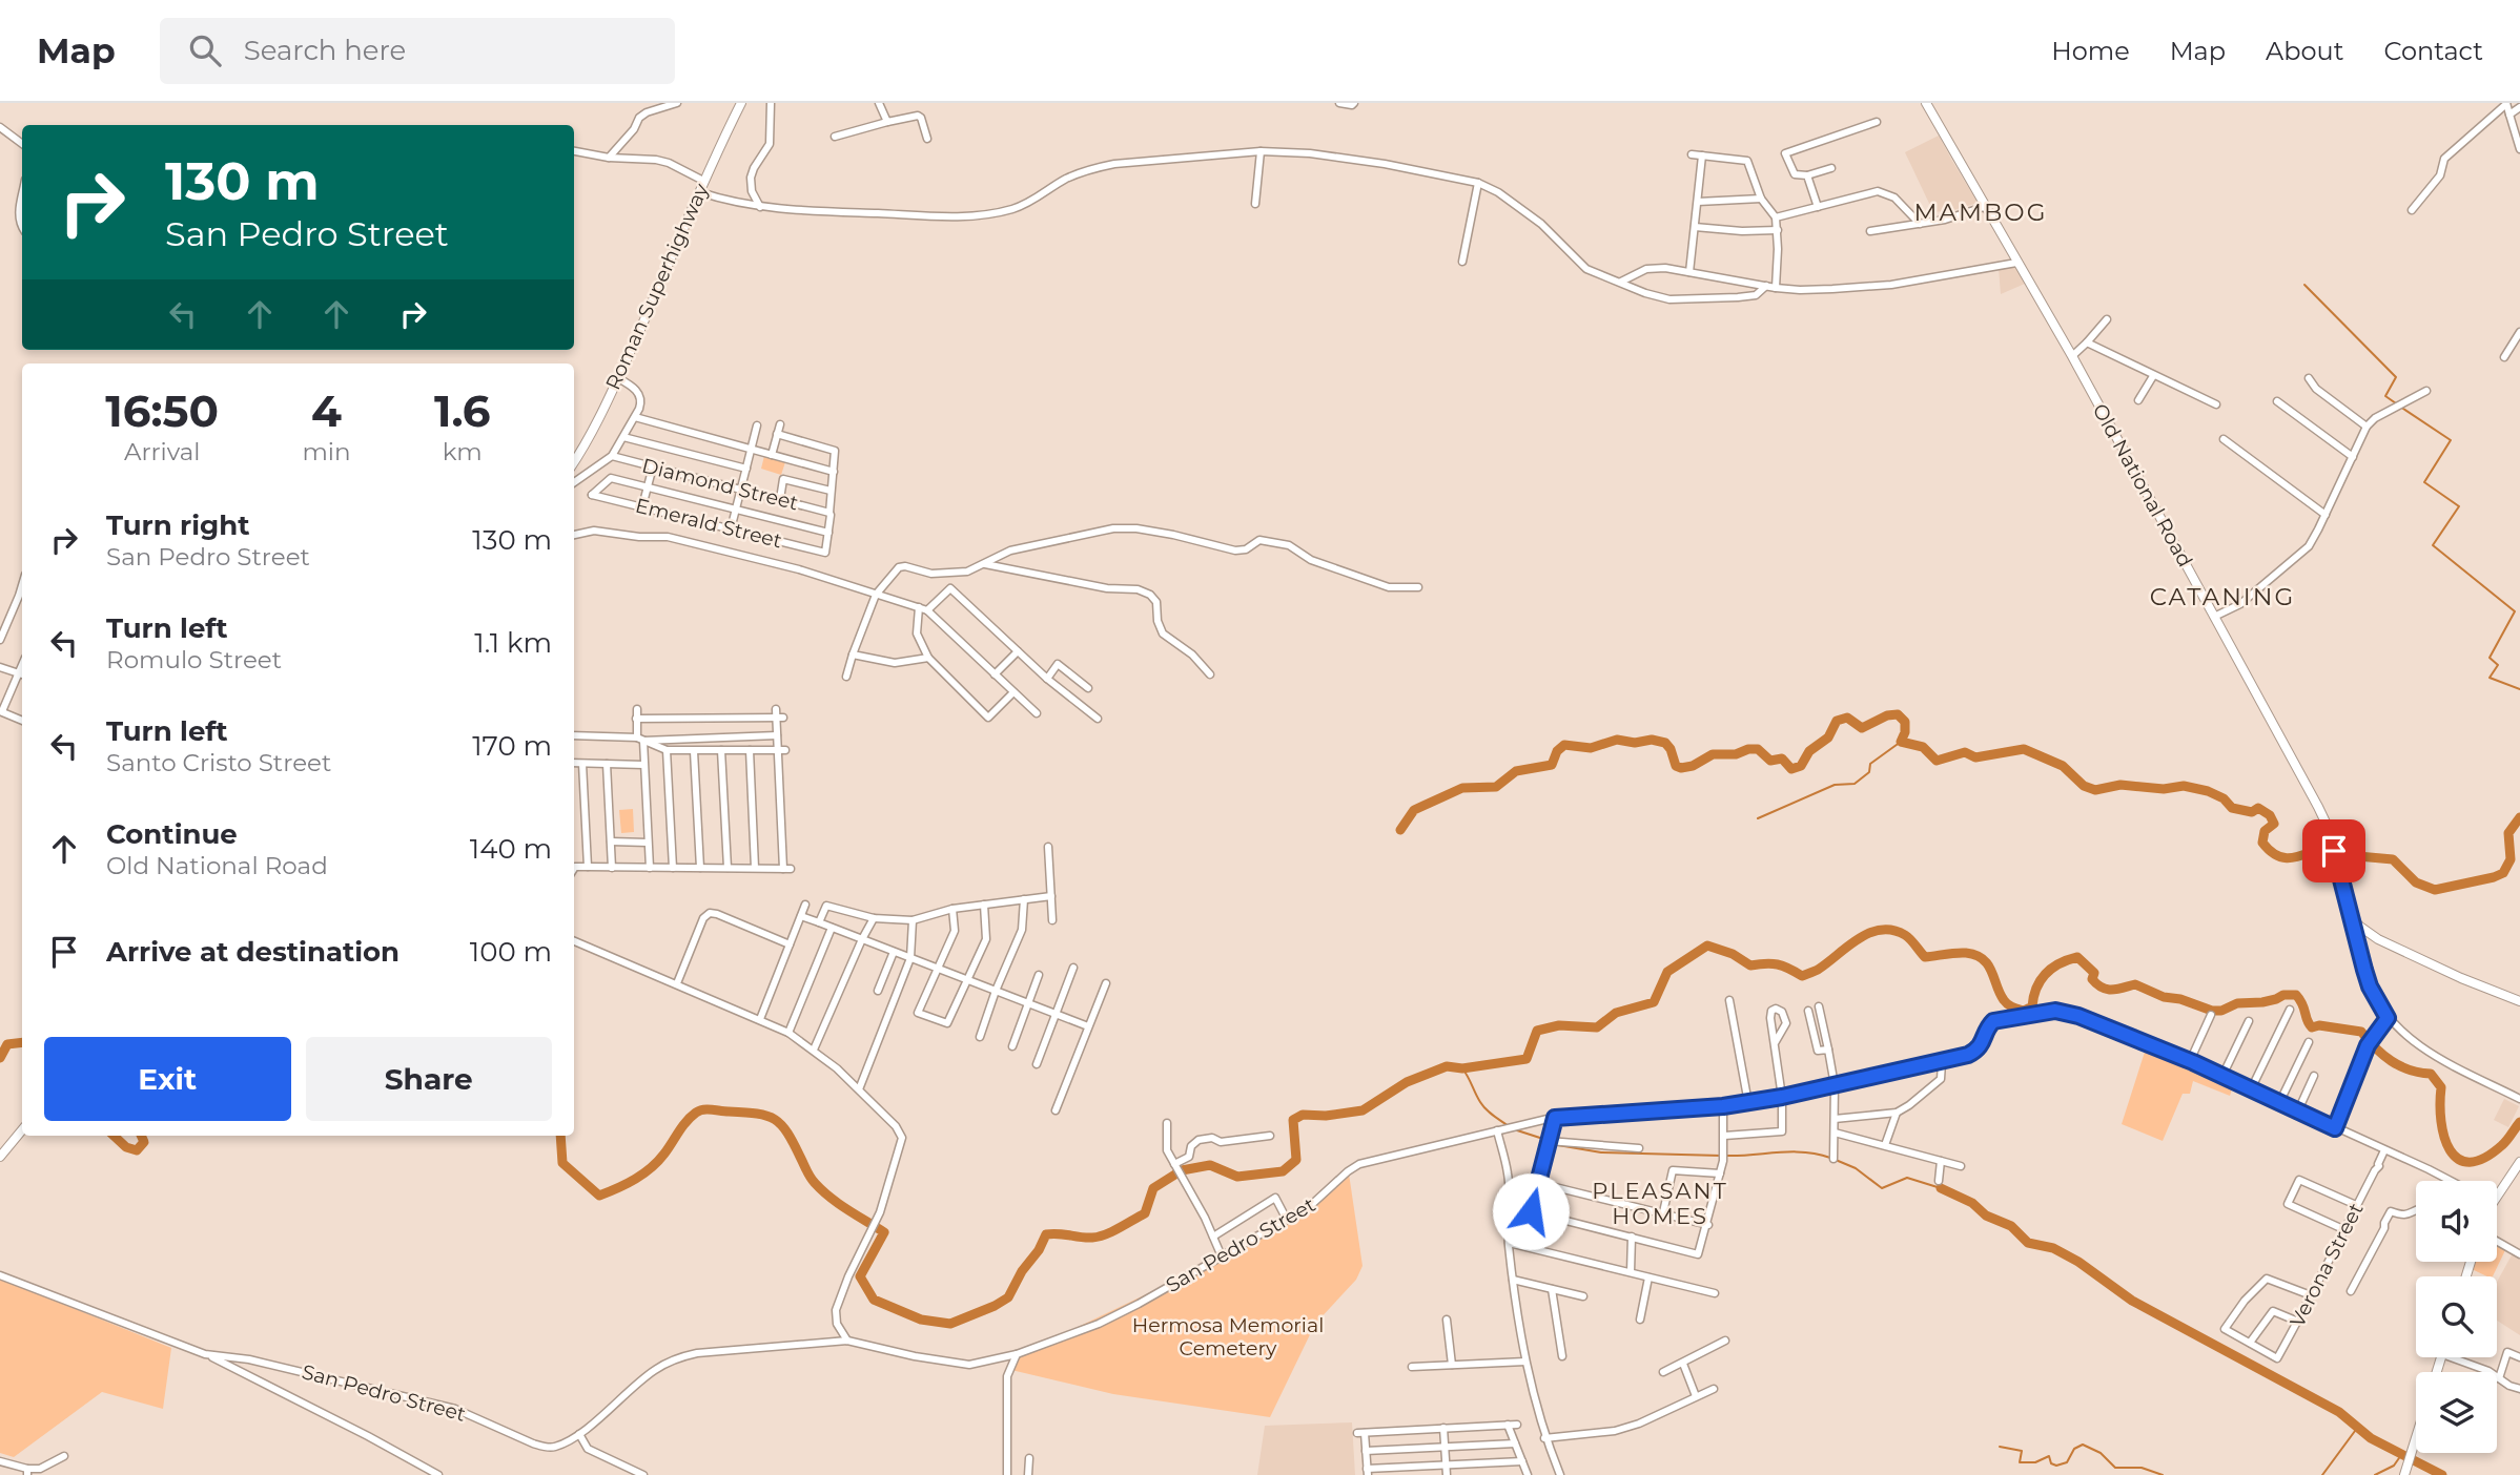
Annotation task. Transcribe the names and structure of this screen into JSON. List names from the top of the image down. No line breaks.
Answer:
{"streets":{"main road":["Roman Superhighway","Old National Road"],"street":["Diamond Street","Emerald Street","San Pedro Street","Verona Street"]},"crossings":[["San Pedro Street","Verona Street"]],"districts":["MAMBOG","CATANING","PLEASANT HOMES"],"parks":["Hermosa Memorial Cemetery"],"page":{"header":"Map","search":"Search here","nav":["Home","Map","About","Contact"],"turn":["130 m","San Pedro Street"],"eta":["16:50","Arrival","4","min","1.6","km"],"list":[{"name":"Turn right","note":"San Pedro Street","value":"130 m"},{"name":"Turn left","note":"Romulo Street","value":"1.1 km"},{"name":"Turn left","note":"Santo Cristo Street","value":"170 m"},{"name":"Continue","note":"Old National Road","value":"140 m"},{"name":"Arrive at destination","value":"100 m"}],"buttons":["Exit","Share"]}}
